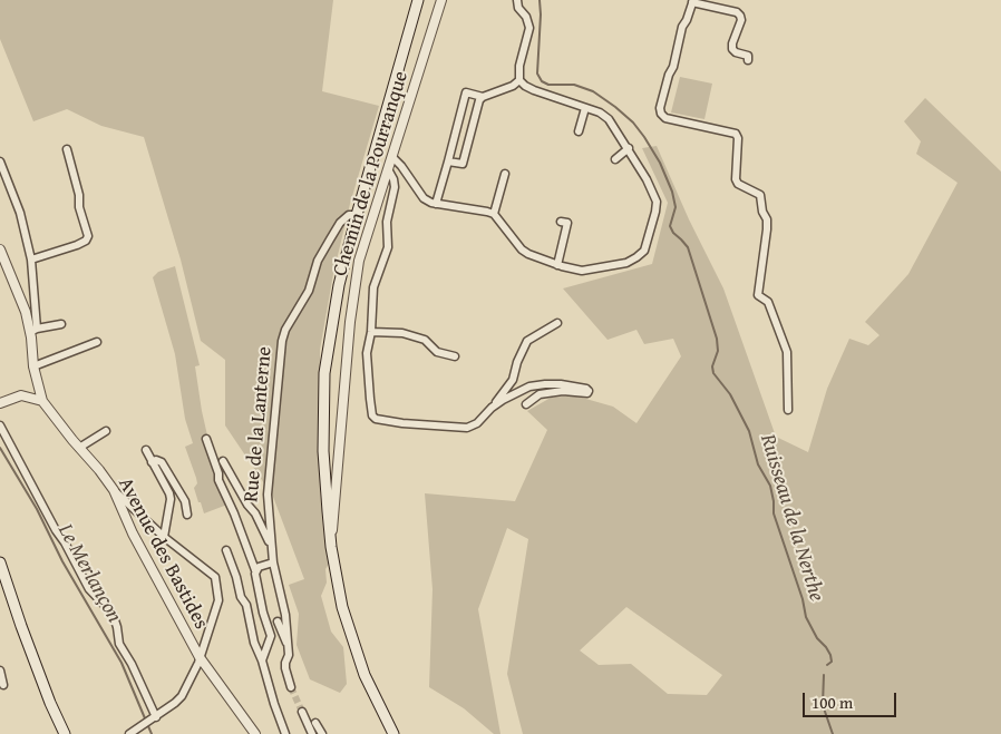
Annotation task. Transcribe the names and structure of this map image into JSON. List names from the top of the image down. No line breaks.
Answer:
{"streets":{"street":["Chemin de la Pourranque","Rue de la Lanterne","Avenue des Bastides"]},"water":["Ruisseau de la Nerthe","Le Merlançon"],"scale_bar":"100 m"}
